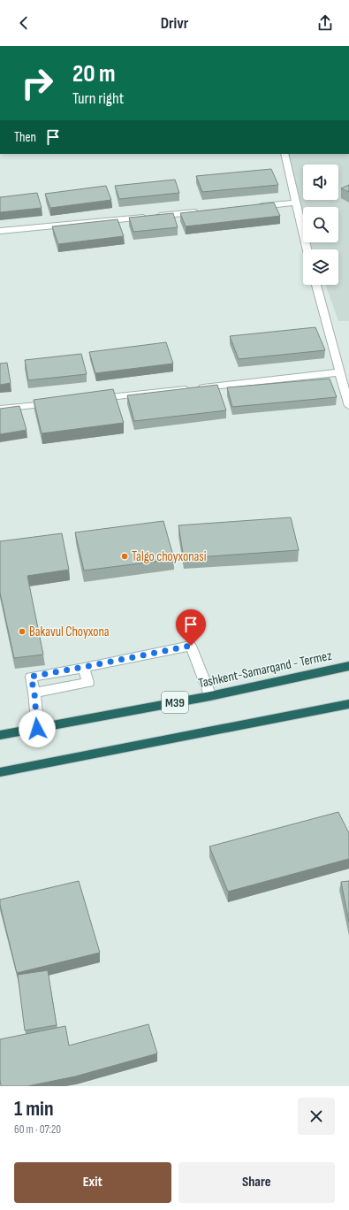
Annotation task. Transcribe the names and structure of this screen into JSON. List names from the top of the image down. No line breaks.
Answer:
{"streets":{"highway":["Tashkent-Samarqand - Termez","M39"]},"places":["Talgo choyxonasi","Bakavul Choyxona"],"page":{"header":"Drivr","turn":["20 m","Turn right"],"then":"Then","heading":["1 min","60 m · 07:20"],"buttons":["Exit","Share"]}}
